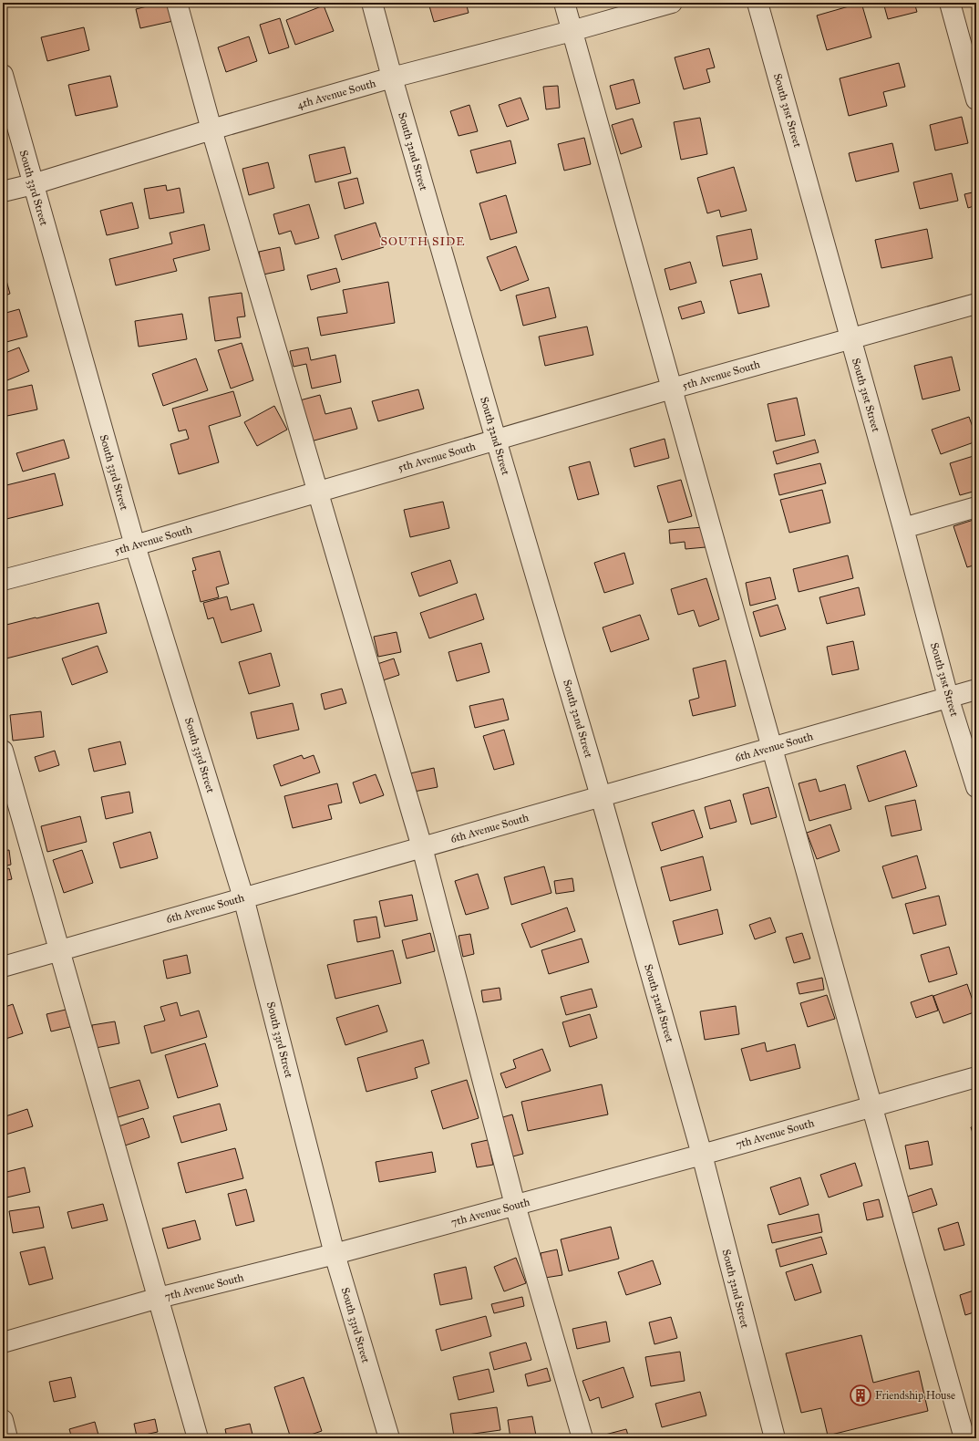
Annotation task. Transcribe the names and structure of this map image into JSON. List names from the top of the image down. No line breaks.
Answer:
{"streets":{"street":["4th Avenue South","South 31st Street","South 32nd Street","South 33rd Street","5th Avenue South","6th Avenue South","7th Avenue South"]},"crossings":[["4th Avenue South","South 32nd Street"],["4th Avenue South","South 33rd Street"],["South 31st Street","5th Avenue South"],["South 31st Street","6th Avenue South"],["South 32nd Street","5th Avenue South"],["South 32nd Street","6th Avenue South"],["South 32nd Street","7th Avenue South"],["South 33rd Street","5th Avenue South"],["South 33rd Street","6th Avenue South"],["South 33rd Street","7th Avenue South"]],"districts":["SOUTH SIDE"],"places":{"building":["Friendship House"]}}
